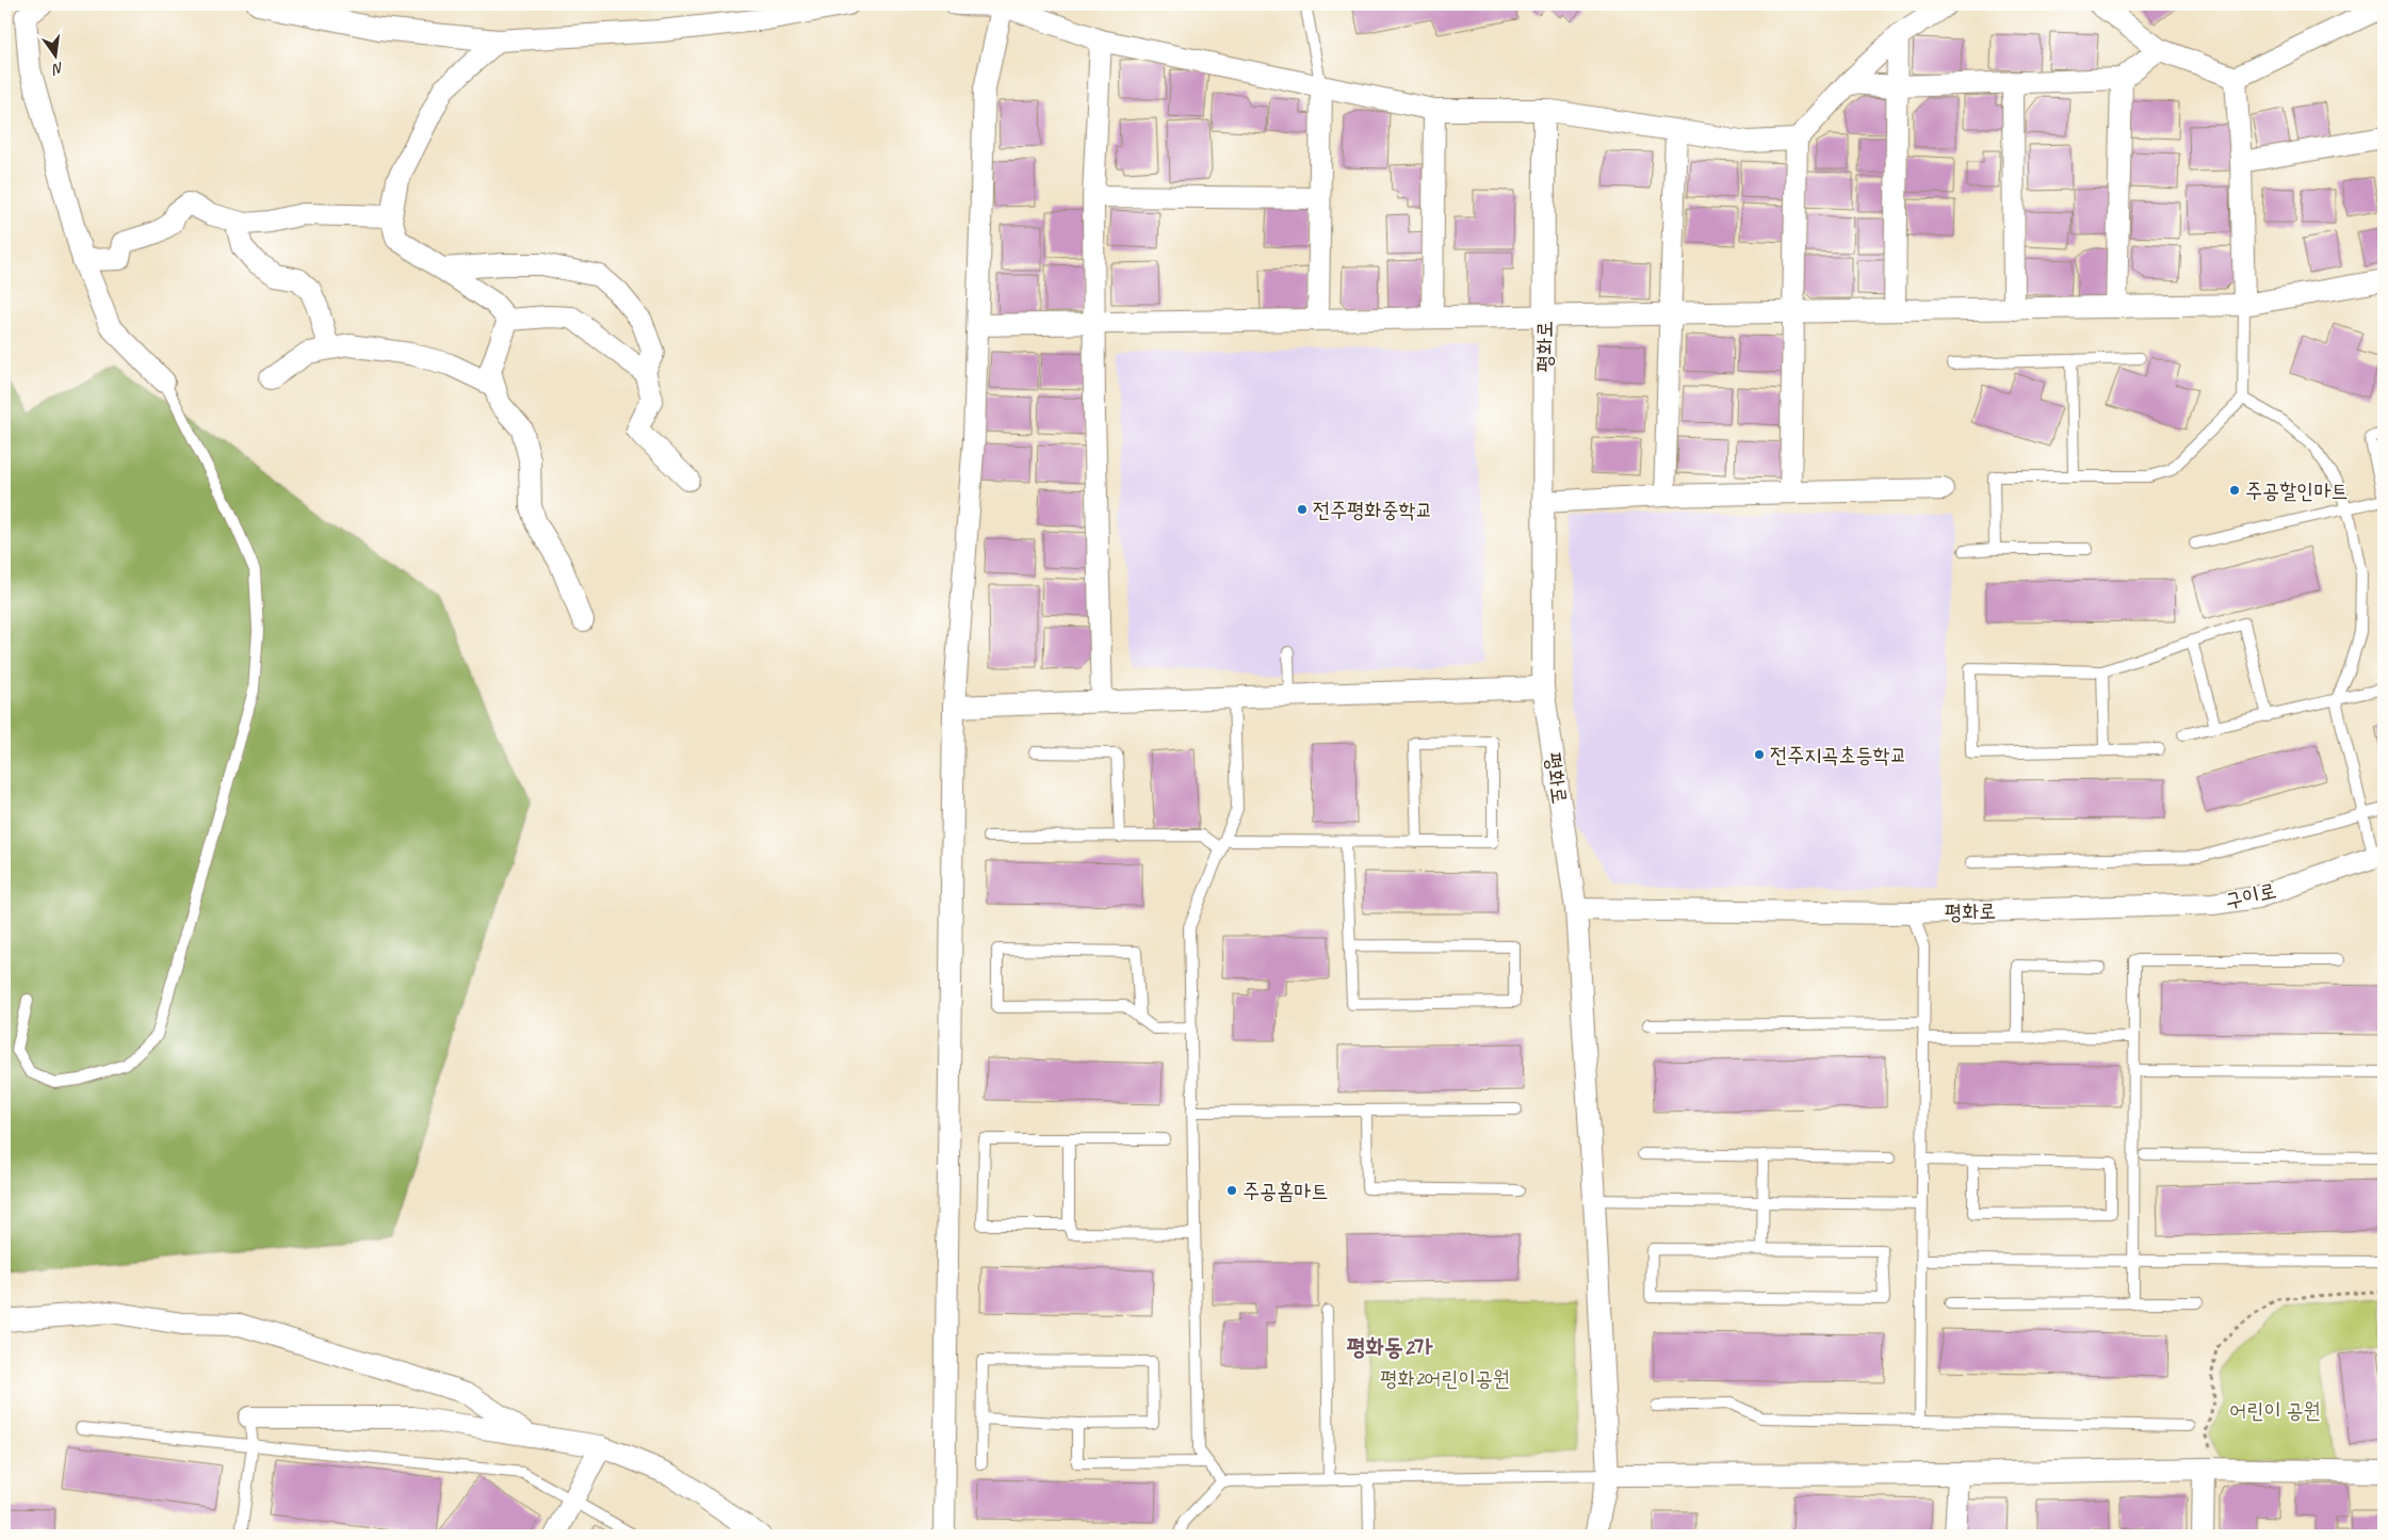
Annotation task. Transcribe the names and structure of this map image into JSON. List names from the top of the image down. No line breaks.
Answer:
{"streets":{"street":["평화로","구이로"]},"crossings":[["평화로","구이로"]],"districts":["평화동2가"],"parks":["평화2어린이공원","어린이 공원"],"places":["주공할인마트","전주평화중학교","전주지곡초등학교","주공홈마트"],"north":"bottom"}
